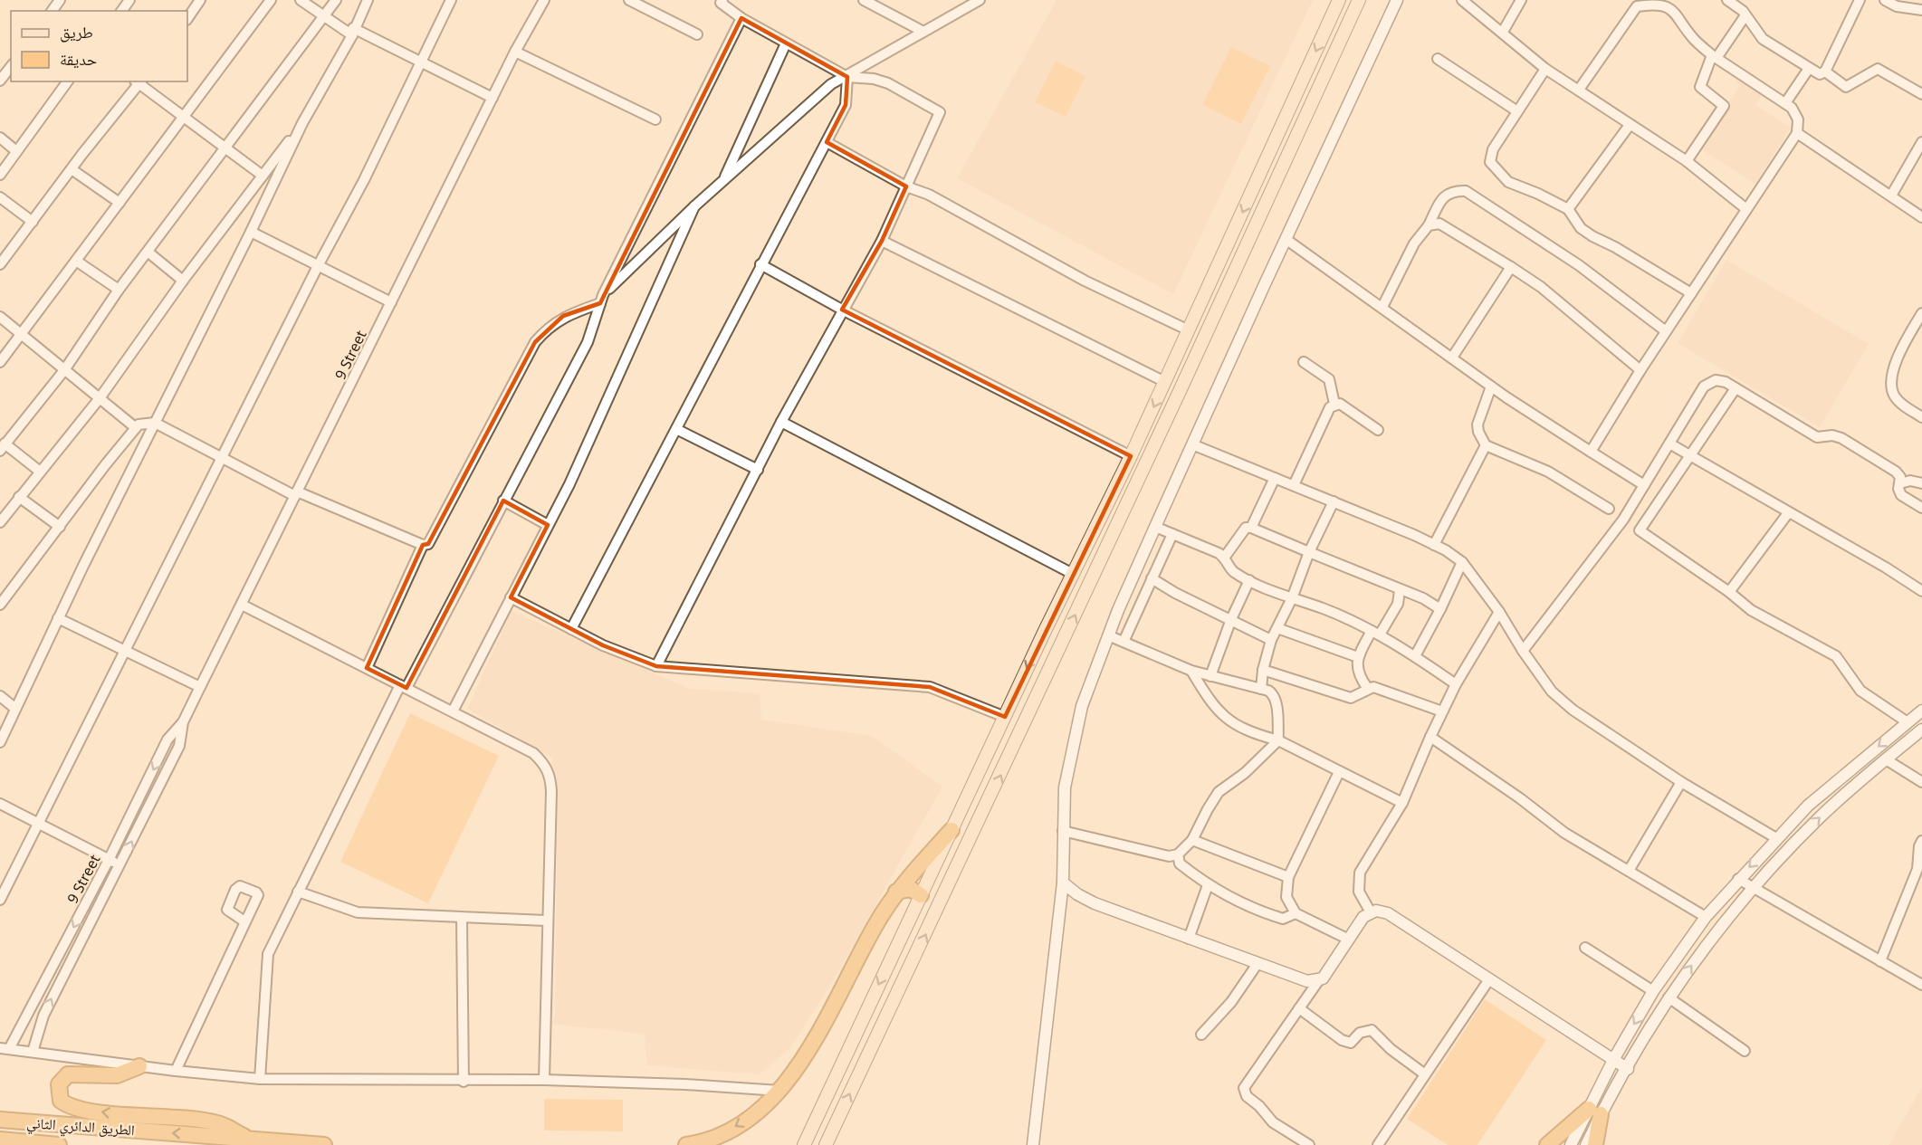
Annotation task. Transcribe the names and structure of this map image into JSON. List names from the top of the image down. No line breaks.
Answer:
{"streets":{"highway":["الطريق الدائري الثاني"],"street":["9 Street"]},"one_way":["الطريق الدائري الثاني"],"legend":["طريق","حديقة"]}
